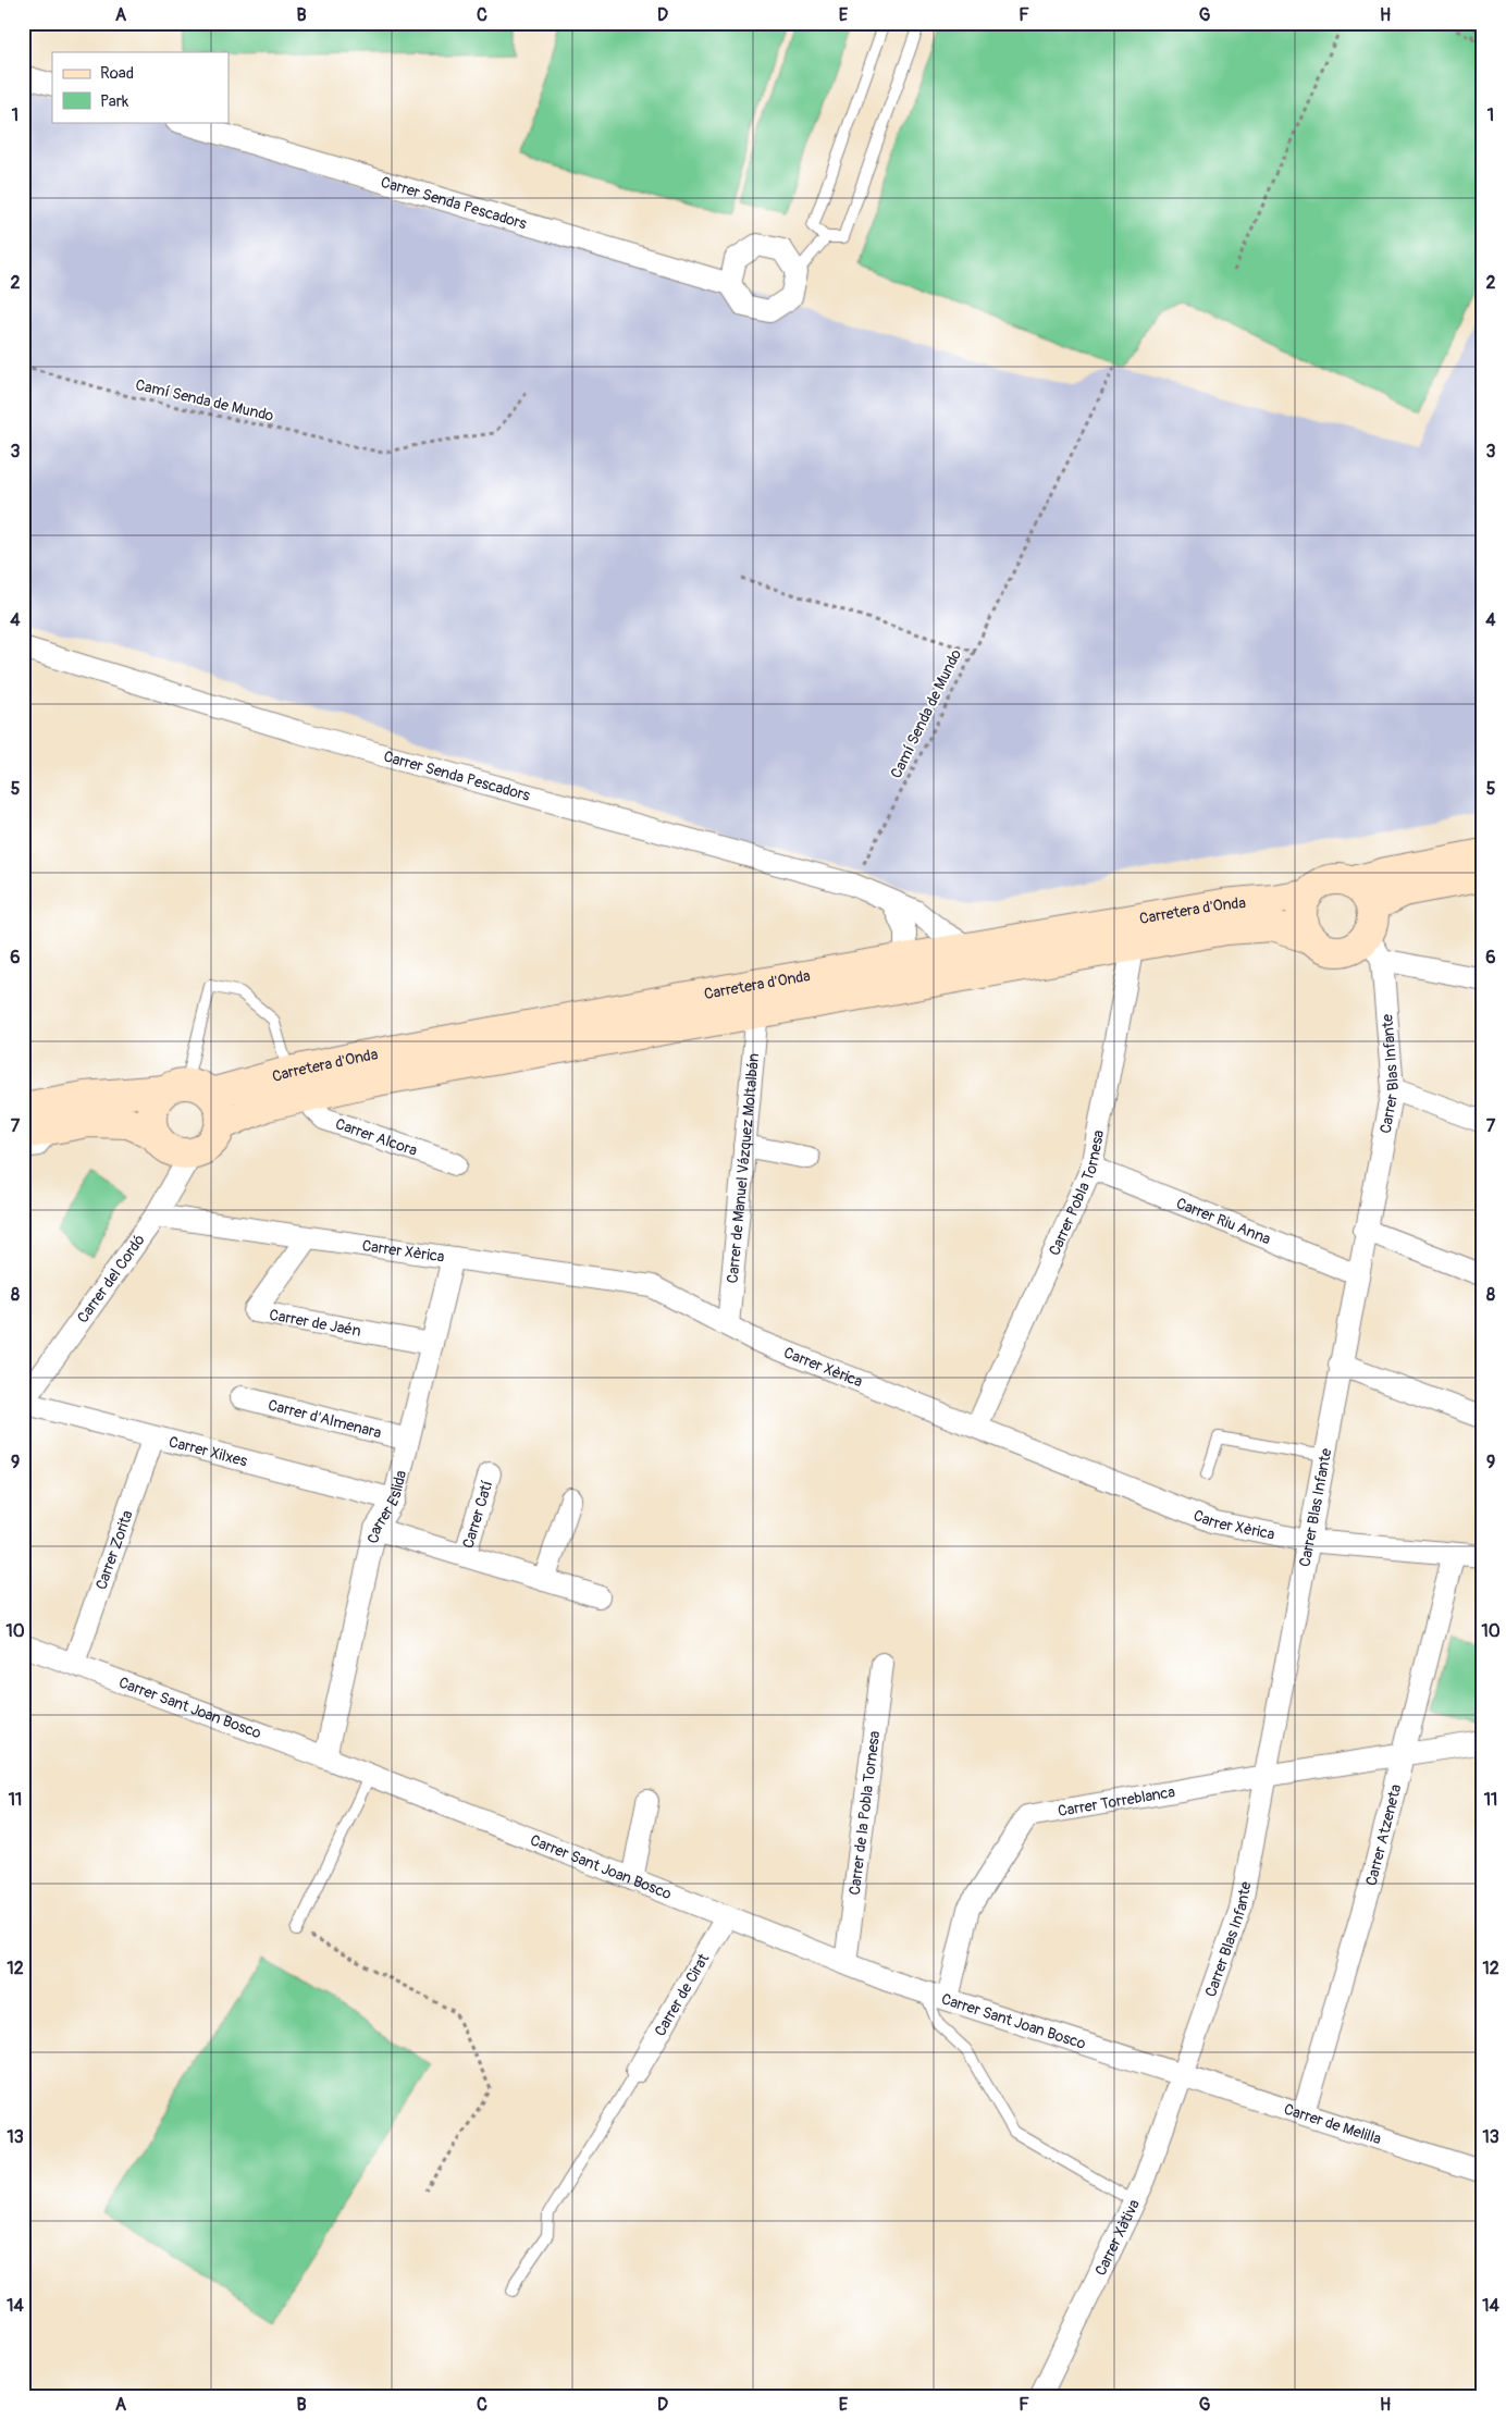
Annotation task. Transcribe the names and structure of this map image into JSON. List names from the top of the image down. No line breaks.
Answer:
{"streets":{"main road":["Carretera d'Onda"],"street":["Carrer Senda Pescadors","Carrer Blas Infante","Carrer Alcora","Carrer de Manuel Vázquez Moltalbán","Carrer Pobla Tornesa","Carrer Riu Anna","Carrer Xèrica","Carrer del Cordó","Carrer de Jaén","Carrer d'Almenara","Carrer Xilxes","Carrer Eslida","Carrer Catí","Carrer Zorita","Carrer Sant Joan Bosco","Carrer Torreblanca","Carrer de la Pobla Tornesa","Carrer Atzeneta","Carrer de Cirat","Carrer de Melilla","Carrer Xàtiva"],"path":["Camí Senda de Mundo"]},"crossings":[["Carrer Senda Pescadors","Camí Senda de Mundo"],["Carrer Senda Pescadors","Carretera d'Onda"],["Carretera d'Onda","Carrer Blas Infante"],["Carretera d'Onda","Carrer Alcora"],["Carretera d'Onda","Carrer de Manuel Vázquez Moltalbán"],["Carretera d'Onda","Carrer Pobla Tornesa"],["Carretera d'Onda","Carrer del Cordó"],["Carrer Blas Infante","Carrer Riu Anna"],["Carrer Blas Infante","Carrer Xèrica"],["Carrer Blas Infante","Carrer Sant Joan Bosco"],["Carrer Blas Infante","Carrer Torreblanca"],["Carrer Blas Infante","Carrer de Melilla"],["Carrer Blas Infante","Carrer Xàtiva"],["Carrer de Manuel Vázquez Moltalbán","Carrer Xèrica"],["Carrer Pobla Tornesa","Carrer Riu Anna"],["Carrer Pobla Tornesa","Carrer Xèrica"],["Carrer Xèrica","Carrer del Cordó"],["Carrer Xèrica","Carrer de Jaén"],["Carrer Xèrica","Carrer Eslida"],["Carrer Xèrica","Carrer Atzeneta"],["Carrer del Cordó","Carrer Xilxes"],["Carrer de Jaén","Carrer Eslida"],["Carrer d'Almenara","Carrer Eslida"],["Carrer Xilxes","Carrer Eslida"],["Carrer Xilxes","Carrer Zorita"],["Carrer Eslida","Carrer Sant Joan Bosco"],["Carrer Zorita","Carrer Sant Joan Bosco"],["Carrer Sant Joan Bosco","Carrer Torreblanca"],["Carrer Sant Joan Bosco","Carrer de la Pobla Tornesa"],["Carrer Sant Joan Bosco","Carrer de Cirat"],["Carrer Sant Joan Bosco","Carrer de Melilla"],["Carrer Sant Joan Bosco","Carrer Xàtiva"],["Carrer Torreblanca","Carrer Atzeneta"],["Carrer Atzeneta","Carrer de Melilla"],["Carrer de Melilla","Carrer Xàtiva"]],"legend":["Road","Park"],"grid":{"columns":["A","B","C","D","E","F","G","H"],"rows":["1","2","3","4","5","6","7","8","9","10","11","12","13","14"]}}
